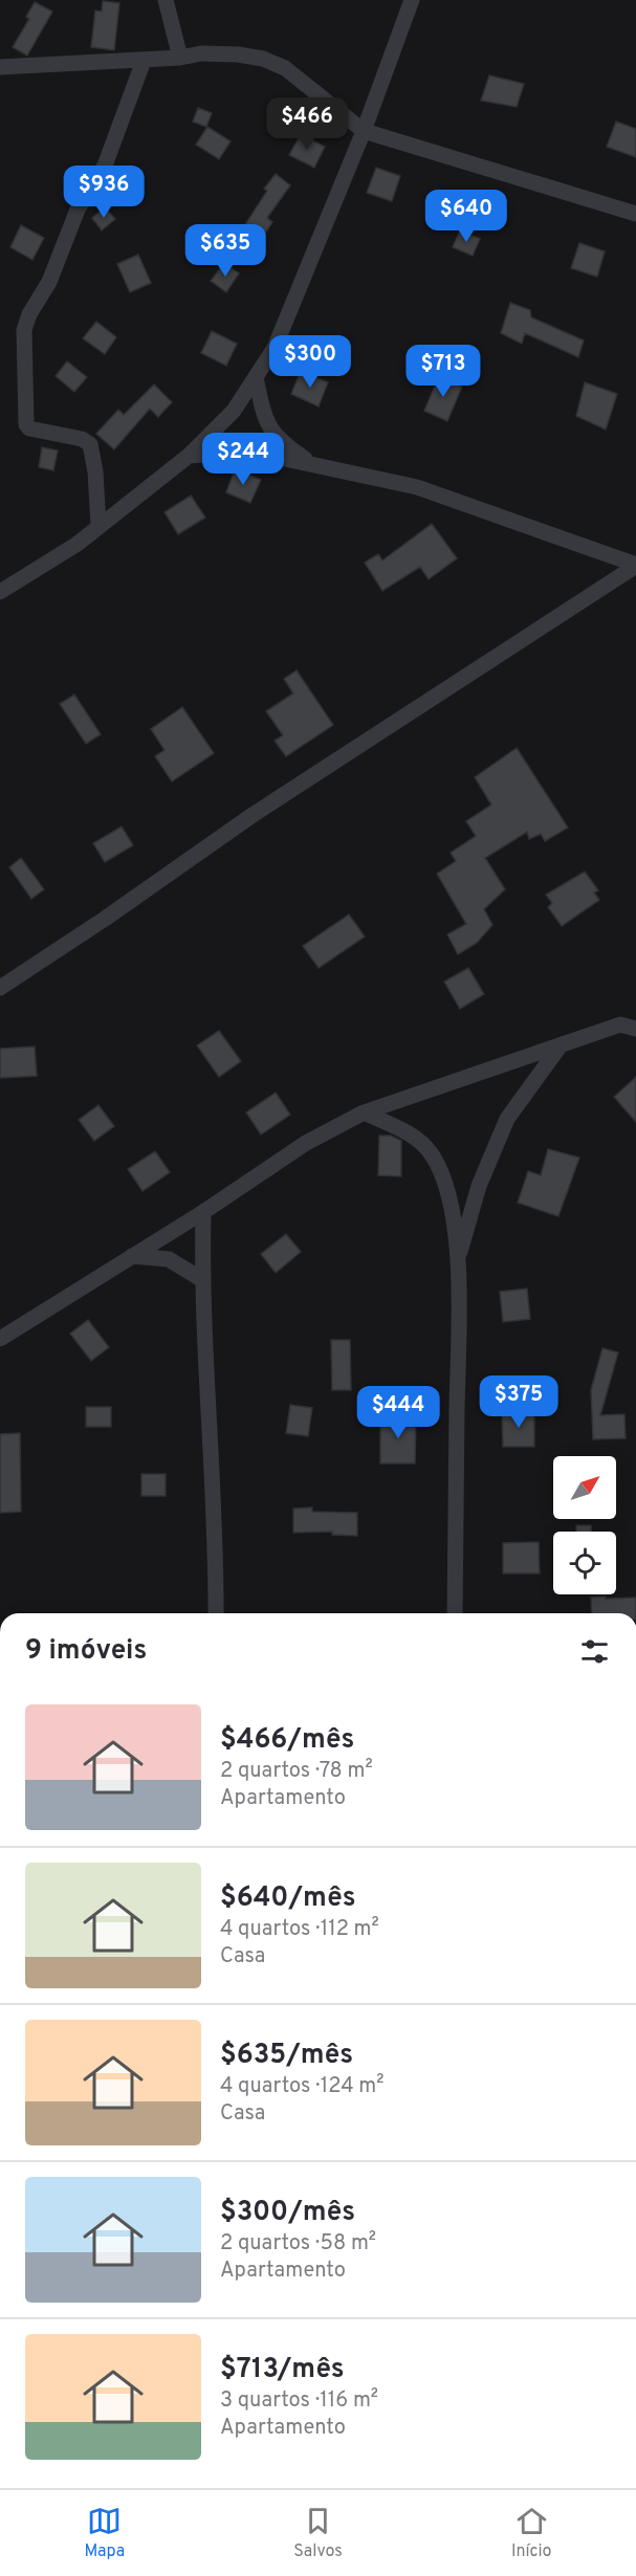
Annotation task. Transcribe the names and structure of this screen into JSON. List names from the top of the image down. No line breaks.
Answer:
{"north":"top right","page":{"price":["$466","$936","$640","$635","$300","$713","$244","$375","$444"],"heading":"9 imóveis","list":[{"name":"$466/mês","note":"2 quartos · 78 m² · Apartamento"},{"name":"$640/mês","note":"4 quartos · 112 m² · Casa"},{"name":"$635/mês","note":"4 quartos · 124 m² · Casa"},{"name":"$300/mês","note":"2 quartos · 58 m² · Apartamento"},{"name":"$713/mês","note":"3 quartos · 116 m² · Apartamento"}],"tabs":["Mapa","Salvos","Início"]}}
